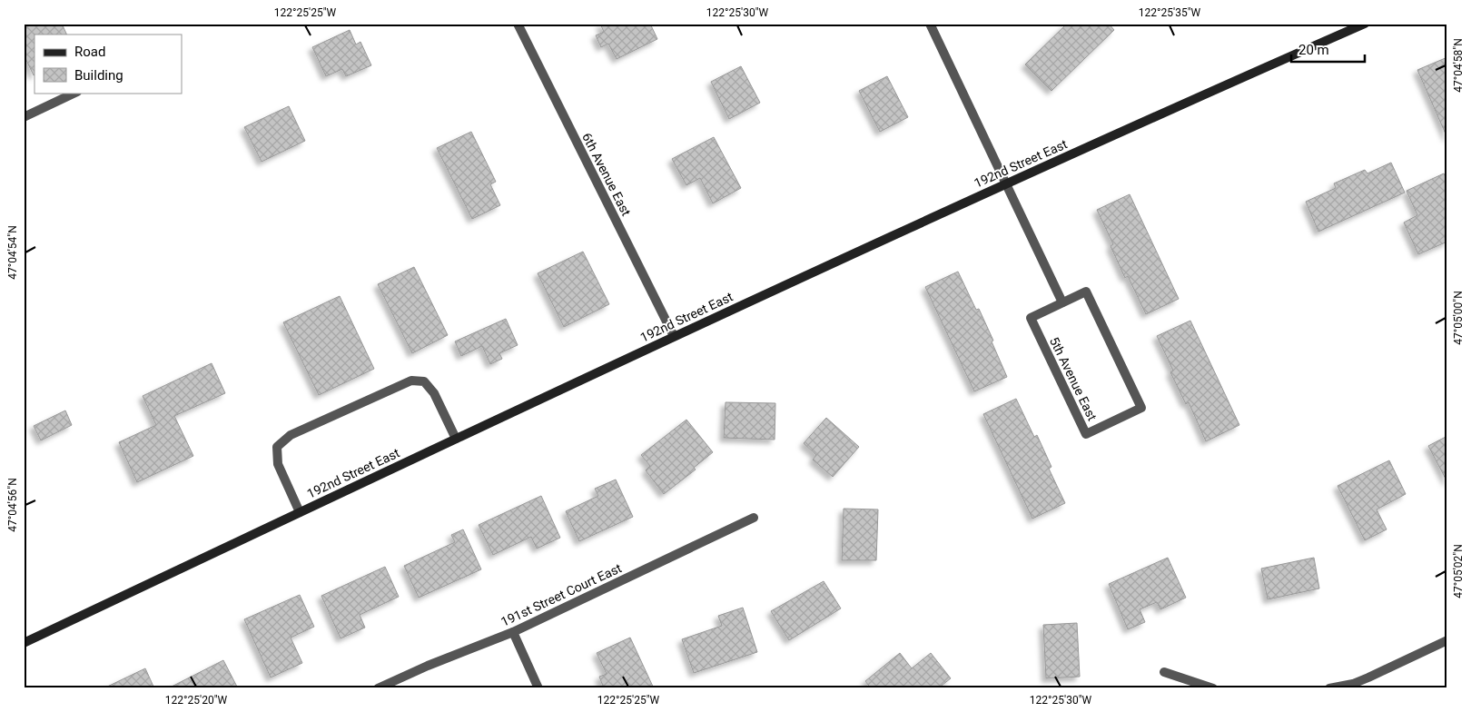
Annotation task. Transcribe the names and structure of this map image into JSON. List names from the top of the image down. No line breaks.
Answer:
{"streets":{"street":["192nd Street East","6th Avenue East","5th Avenue East","191st Street Court East"]},"crossings":[["192nd Street East","6th Avenue East"]],"legend":["Road","Building"],"scale_bar":"20 m","coordinates":["122°25'25\"W","122°25'30\"W","122°25'35\"W","47°04'58\"N","47°04'54\"N","47°05'00\"N","47°04'56\"N","47°05'02\"N","122°25'20\"W"]}
